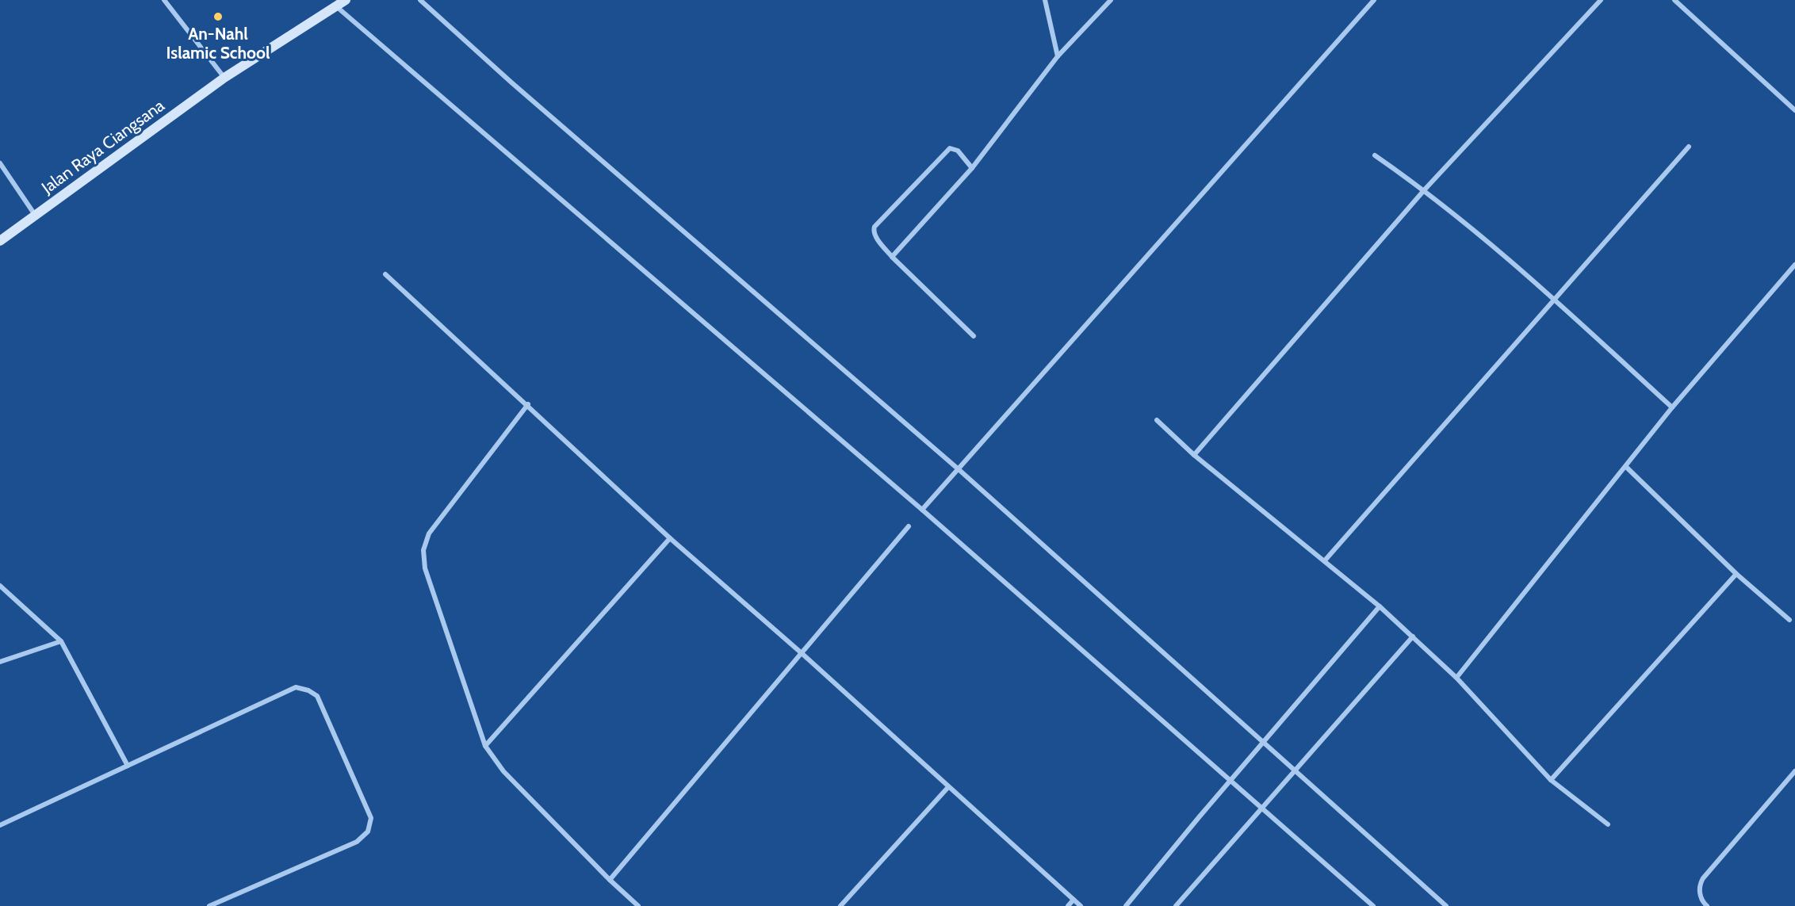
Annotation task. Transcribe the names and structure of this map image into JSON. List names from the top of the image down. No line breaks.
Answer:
{"streets":{"main road":["Jalan Raya Ciangsana"]},"places":["An-Nahl Islamic School"]}
